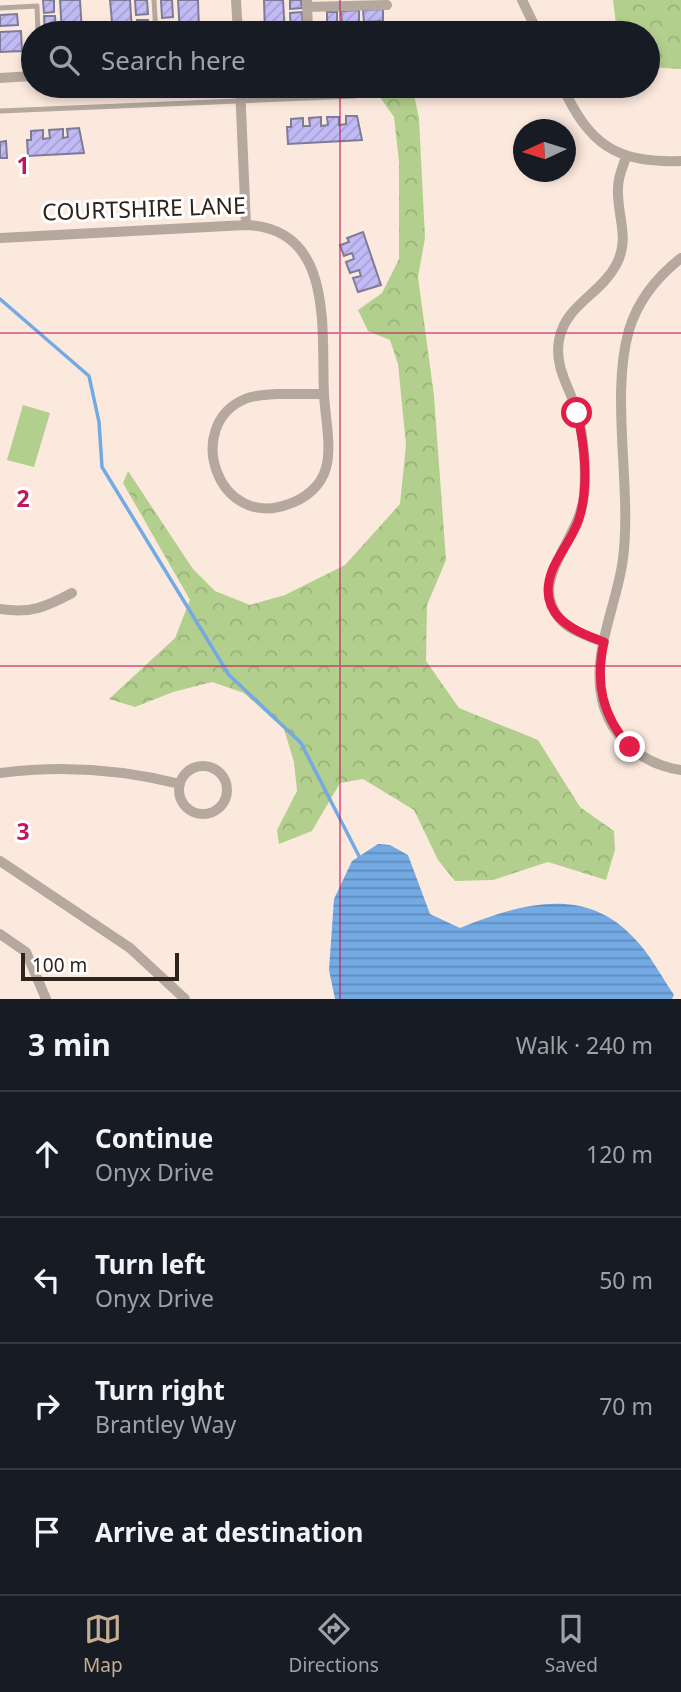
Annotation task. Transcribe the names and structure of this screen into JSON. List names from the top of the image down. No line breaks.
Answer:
{"streets":{"street":["COURTSHIRE LANE"]},"scale_bar":"100 m","north":"left","page":{"search":"Search here","scale":"100 m","heading":["3 min","Walk · 240 m"],"list":[["Continue","Onyx Drive","120 m"],["Turn left","Onyx Drive","50 m"],["Turn right","Brantley Way","70 m"],"Arrive at destination"],"nav":["Map","Directions","Saved"]},"grid":{"rows":["1","2","3"]}}
